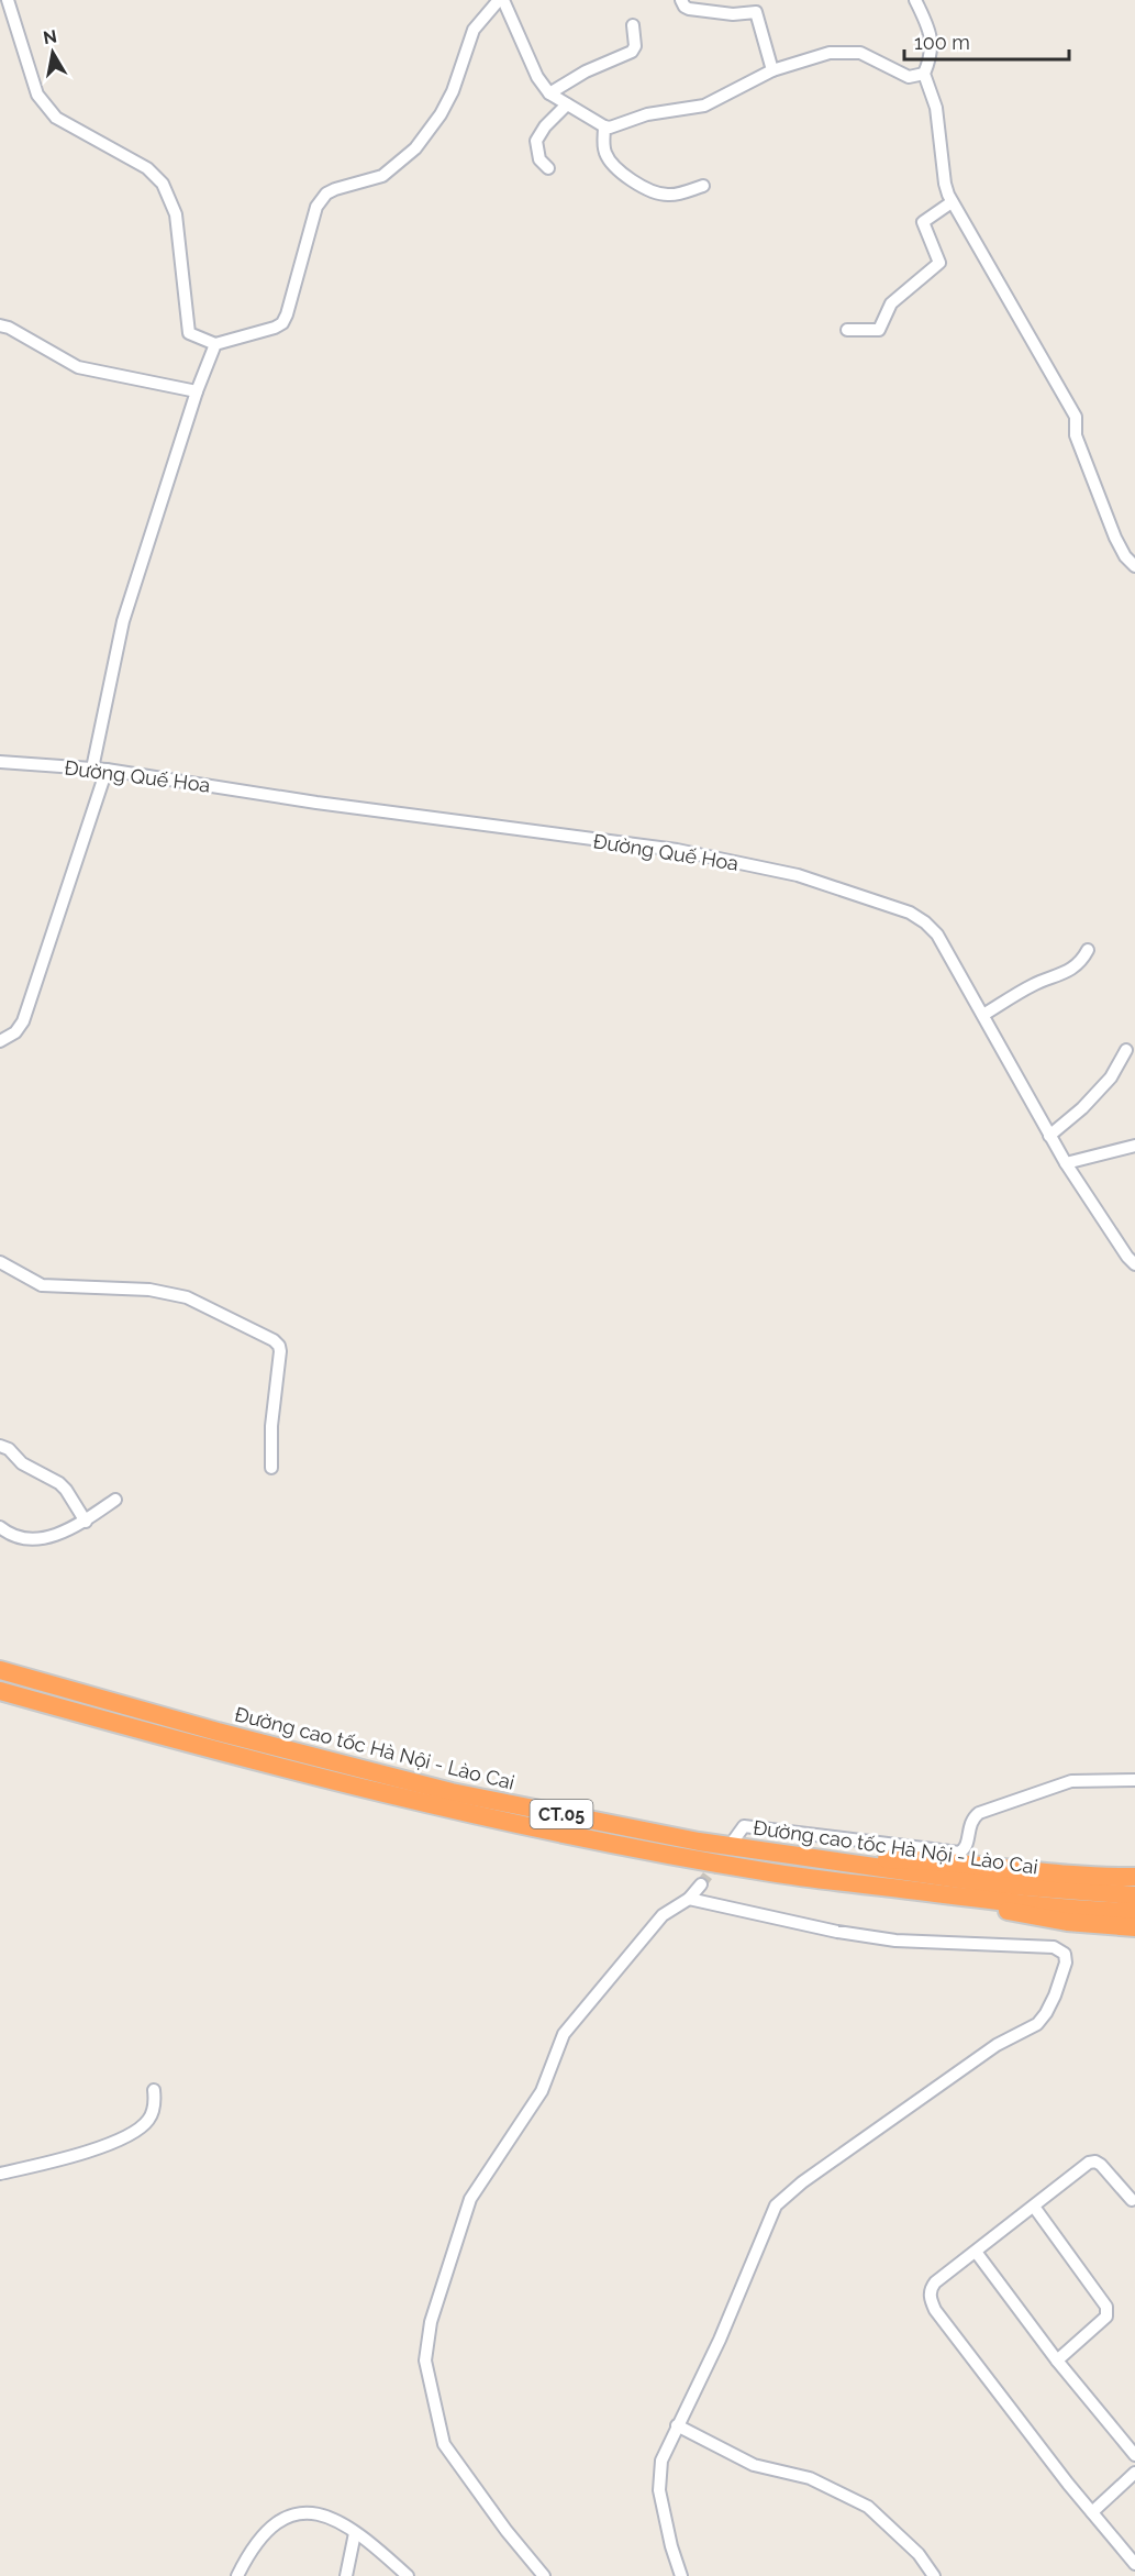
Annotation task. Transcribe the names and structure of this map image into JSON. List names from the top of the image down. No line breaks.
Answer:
{"streets":{"highway":["Đường cao tốc Hà Nội - Lào Cai","CT.05"],"street":["Đường Quế Hoa"]},"scale_bar":"100 m","north":"top"}
